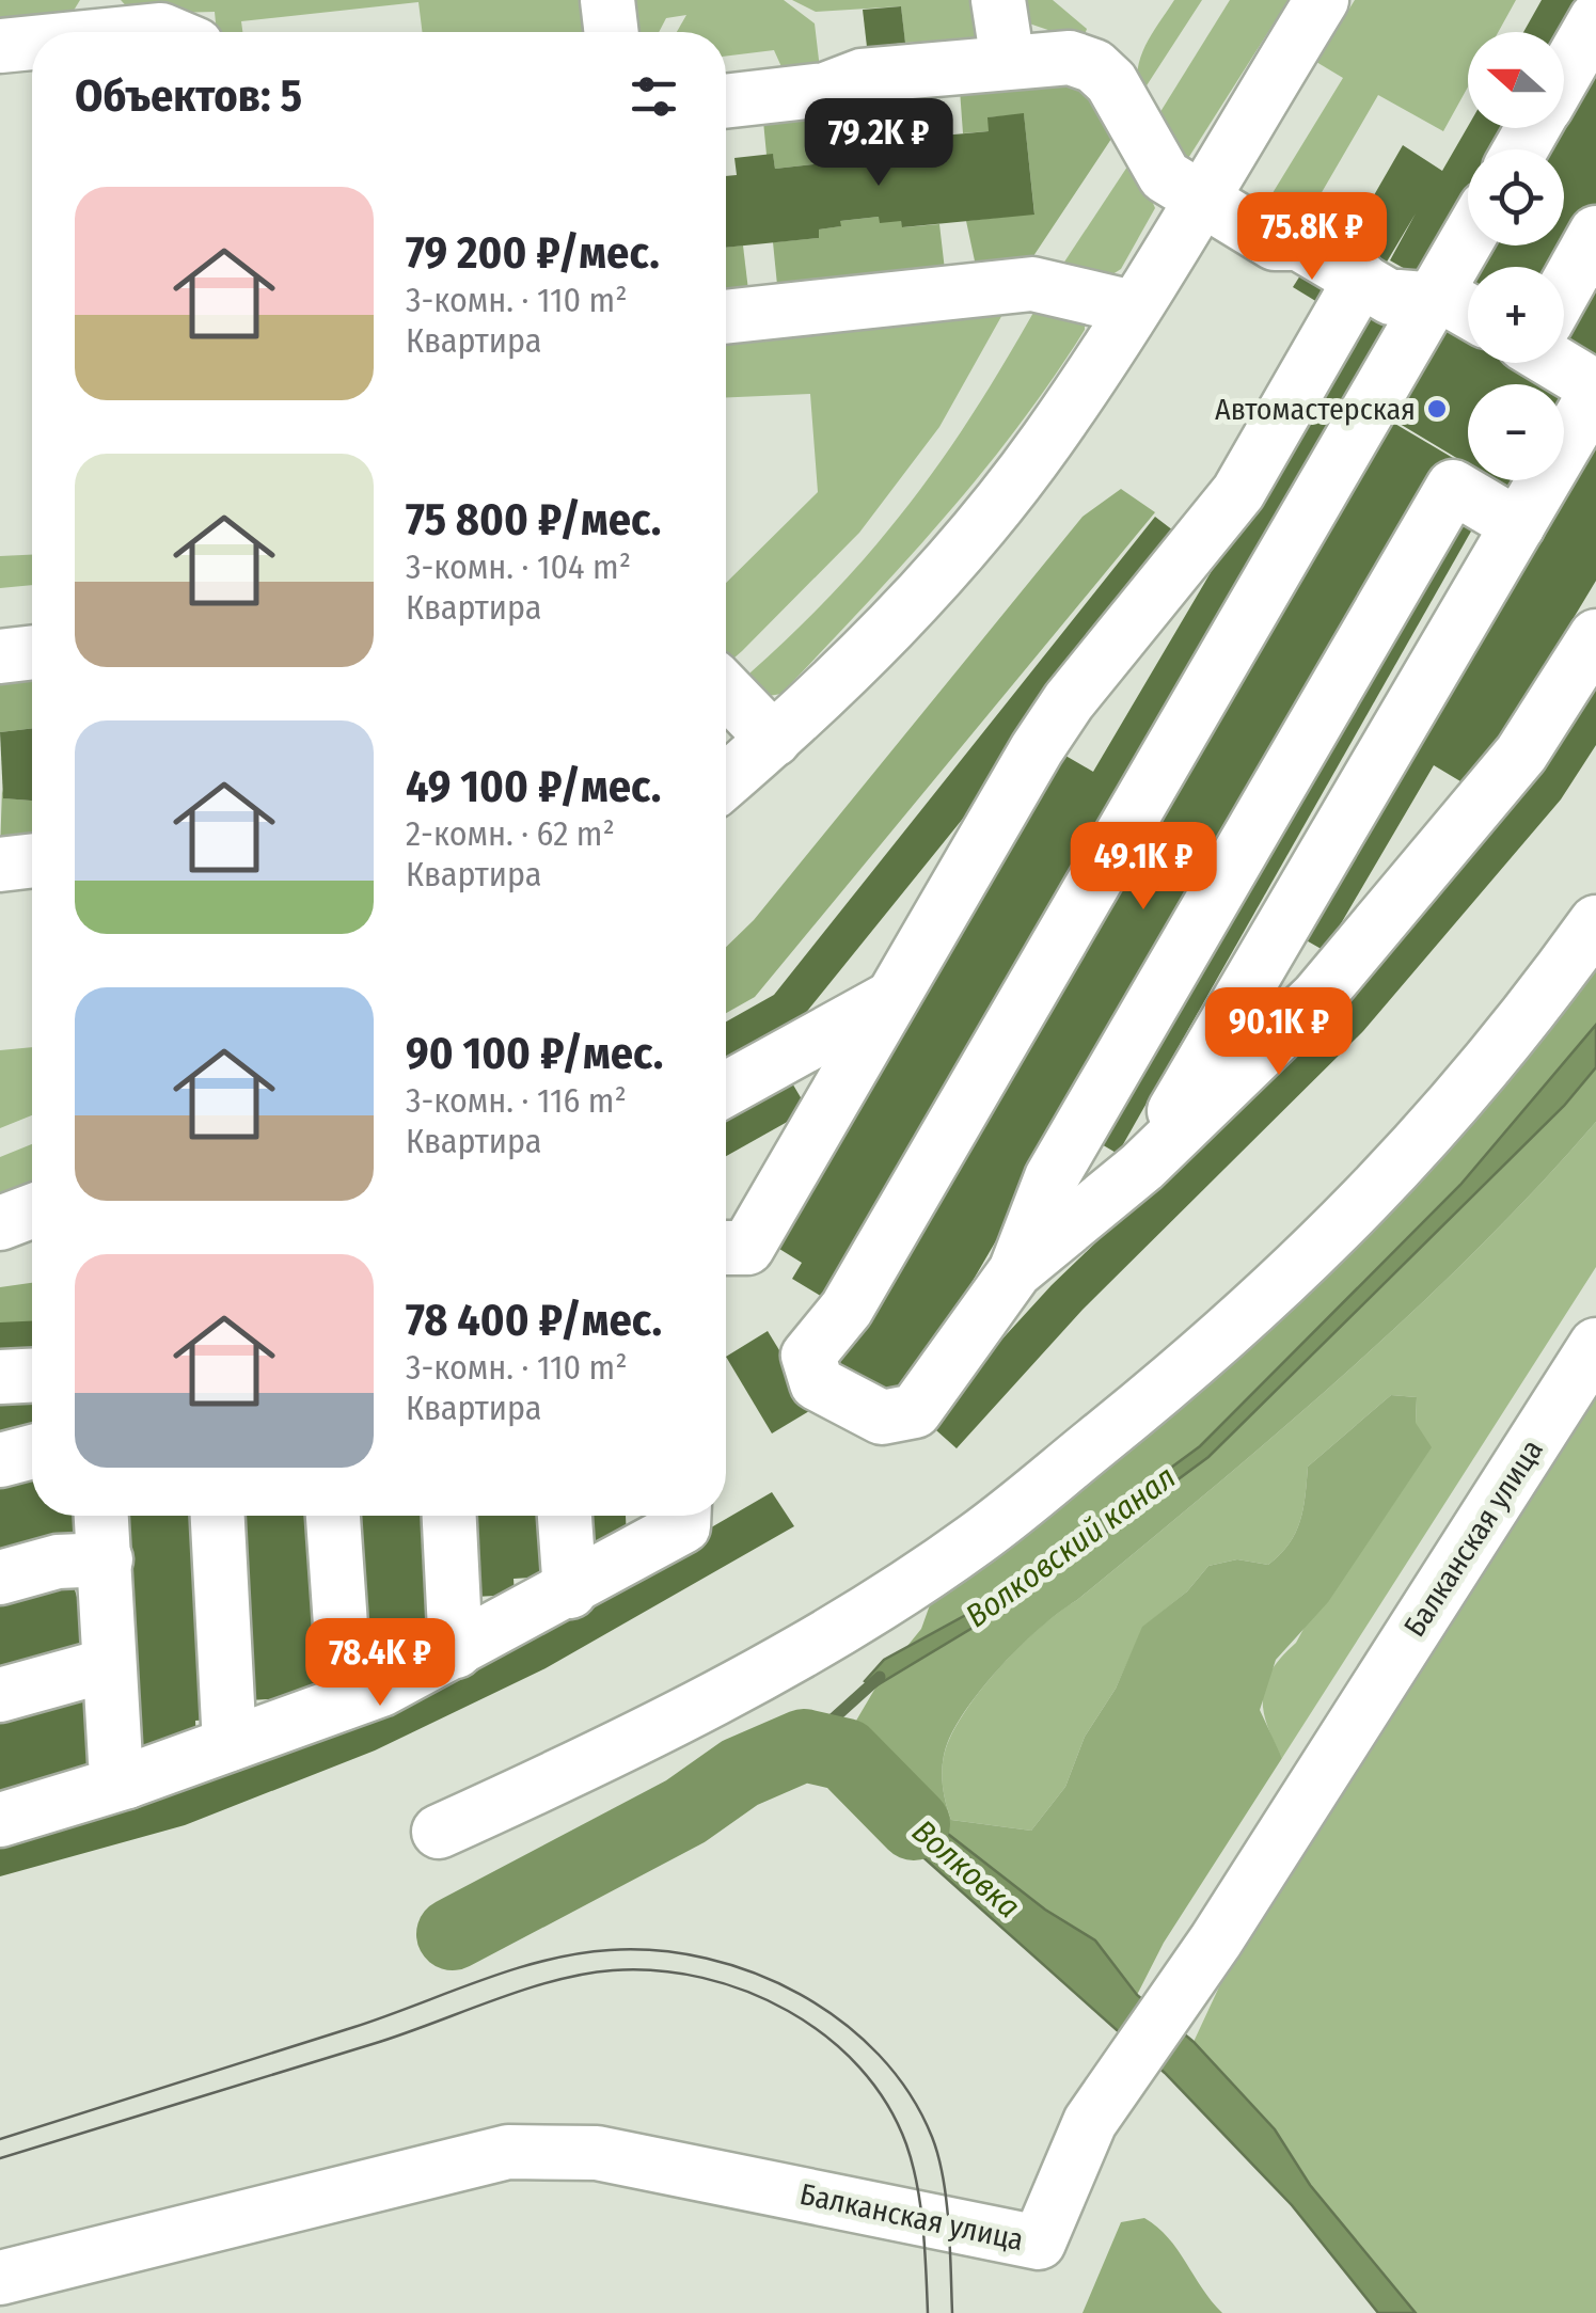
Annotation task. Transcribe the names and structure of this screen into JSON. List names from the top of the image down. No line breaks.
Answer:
{"streets":{"street":["Балканская улица"]},"water":["Волковский канал","Волковка"],"places":["Автомастерская"],"north":"left","page":{"map_buttons":["+","−"],"heading":"Объектов: 5","price":["79.2K ₽","75.8K ₽","49.1K ₽","90.1K ₽","78.4K ₽"],"list":[{"name":"79 200 ₽/мес.","note":"3-комн. · 110 m² · Квартира"},{"name":"75 800 ₽/мес.","note":"3-комн. · 104 m² · Квартира"},{"name":"49 100 ₽/мес.","note":"2-комн. · 62 m² · Квартира"},{"name":"90 100 ₽/мес.","note":"3-комн. · 116 m² · Квартира"},{"name":"78 400 ₽/мес.","note":"3-комн. · 110 m² · Квартира"}]}}
